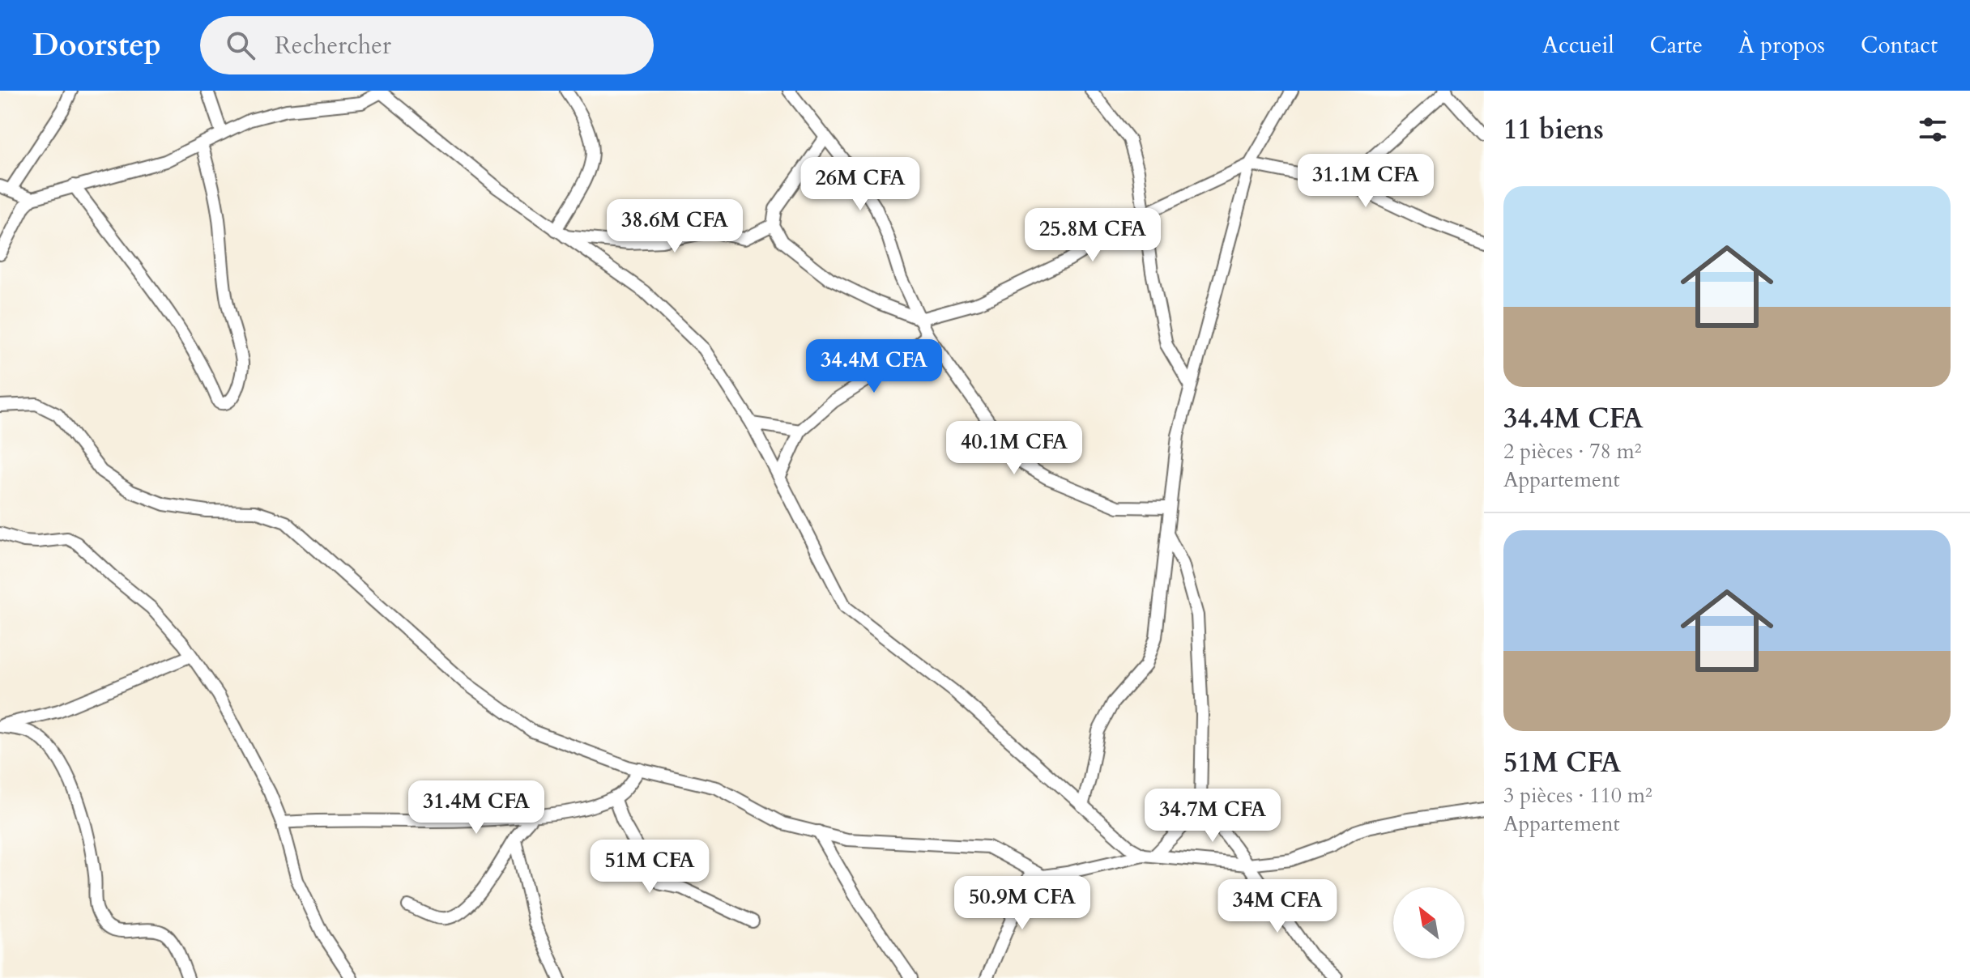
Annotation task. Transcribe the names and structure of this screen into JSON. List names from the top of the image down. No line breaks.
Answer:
{"north":"top left","page":{"header":"Doorstep","search":"Rechercher","nav":["Accueil","Carte","À propos","Contact"],"heading":"11 biens","price":["31.1M CFA","26M CFA","38.6M CFA","25.8M CFA","34.4M CFA","40.1M CFA","31.4M CFA","34.7M CFA","51M CFA","50.9M CFA","34M CFA"],"list":[{"name":"34.4M CFA","note":"2 pièces · 78 m² · Appartement"},{"name":"51M CFA","note":"3 pièces · 110 m² · Appartement"}]}}
